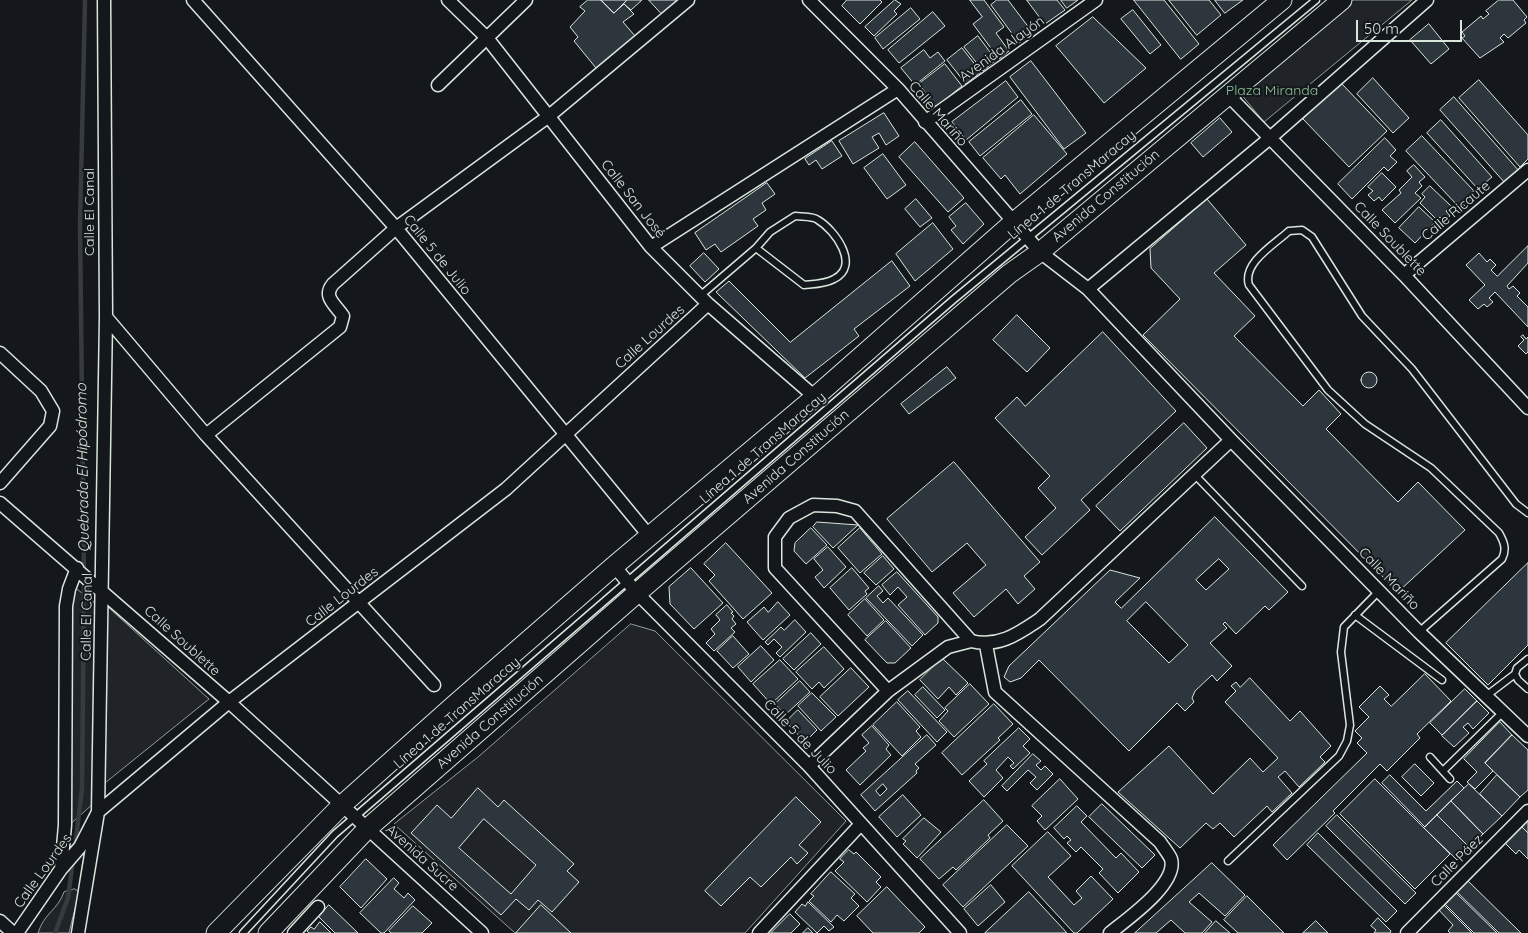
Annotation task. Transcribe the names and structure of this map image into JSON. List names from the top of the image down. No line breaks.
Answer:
{"streets":{"street":["Avenida Alayón","Calle Mariño","Avenida Constitución","Calle San José","Calle Ricaute","Calle El Canal","Calle Soublette","Calle 5 de Julio","Calle Lourdes","Avenida Sucre","Calle Páez"],"lane":["Línea 1 de TransMaracay"]},"crossings":[["Avenida Alayón","Calle Mariño"],["Calle Mariño","Línea 1 de TransMaracay"],["Calle Mariño","Avenida Constitución"],["Línea 1 de TransMaracay","Avenida Constitución"],["Avenida Constitución","Calle San José"],["Avenida Constitución","Calle Soublette"],["Avenida Constitución","Calle 5 de Julio"],["Avenida Constitución","Avenida Sucre"],["Calle San José","Calle Lourdes"],["Calle Ricaute","Calle Soublette"],["Calle El Canal","Calle Soublette"],["Calle El Canal","Calle Lourdes"],["Calle Soublette","Calle Lourdes"],["Calle Soublette","Avenida Sucre"],["Calle 5 de Julio","Calle Lourdes"]],"water":["Quebrada El Hipódromo"],"parks":["Plaza Miranda"],"scale_bar":"50 m"}
